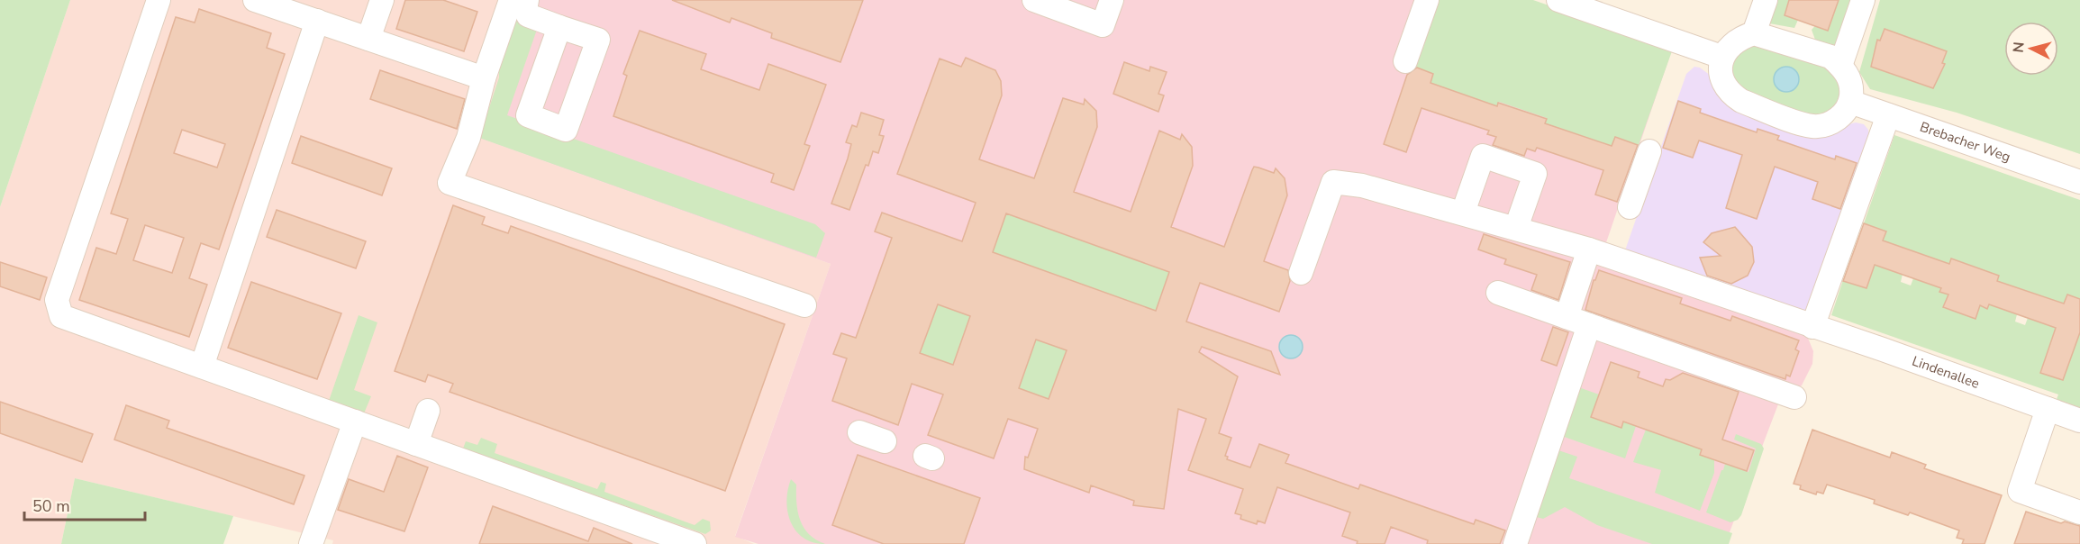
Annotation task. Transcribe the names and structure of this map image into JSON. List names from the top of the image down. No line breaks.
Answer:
{"streets":{"lane":["Brebacher Weg","Lindenallee"]},"scale_bar":"50 m","north":"left"}
